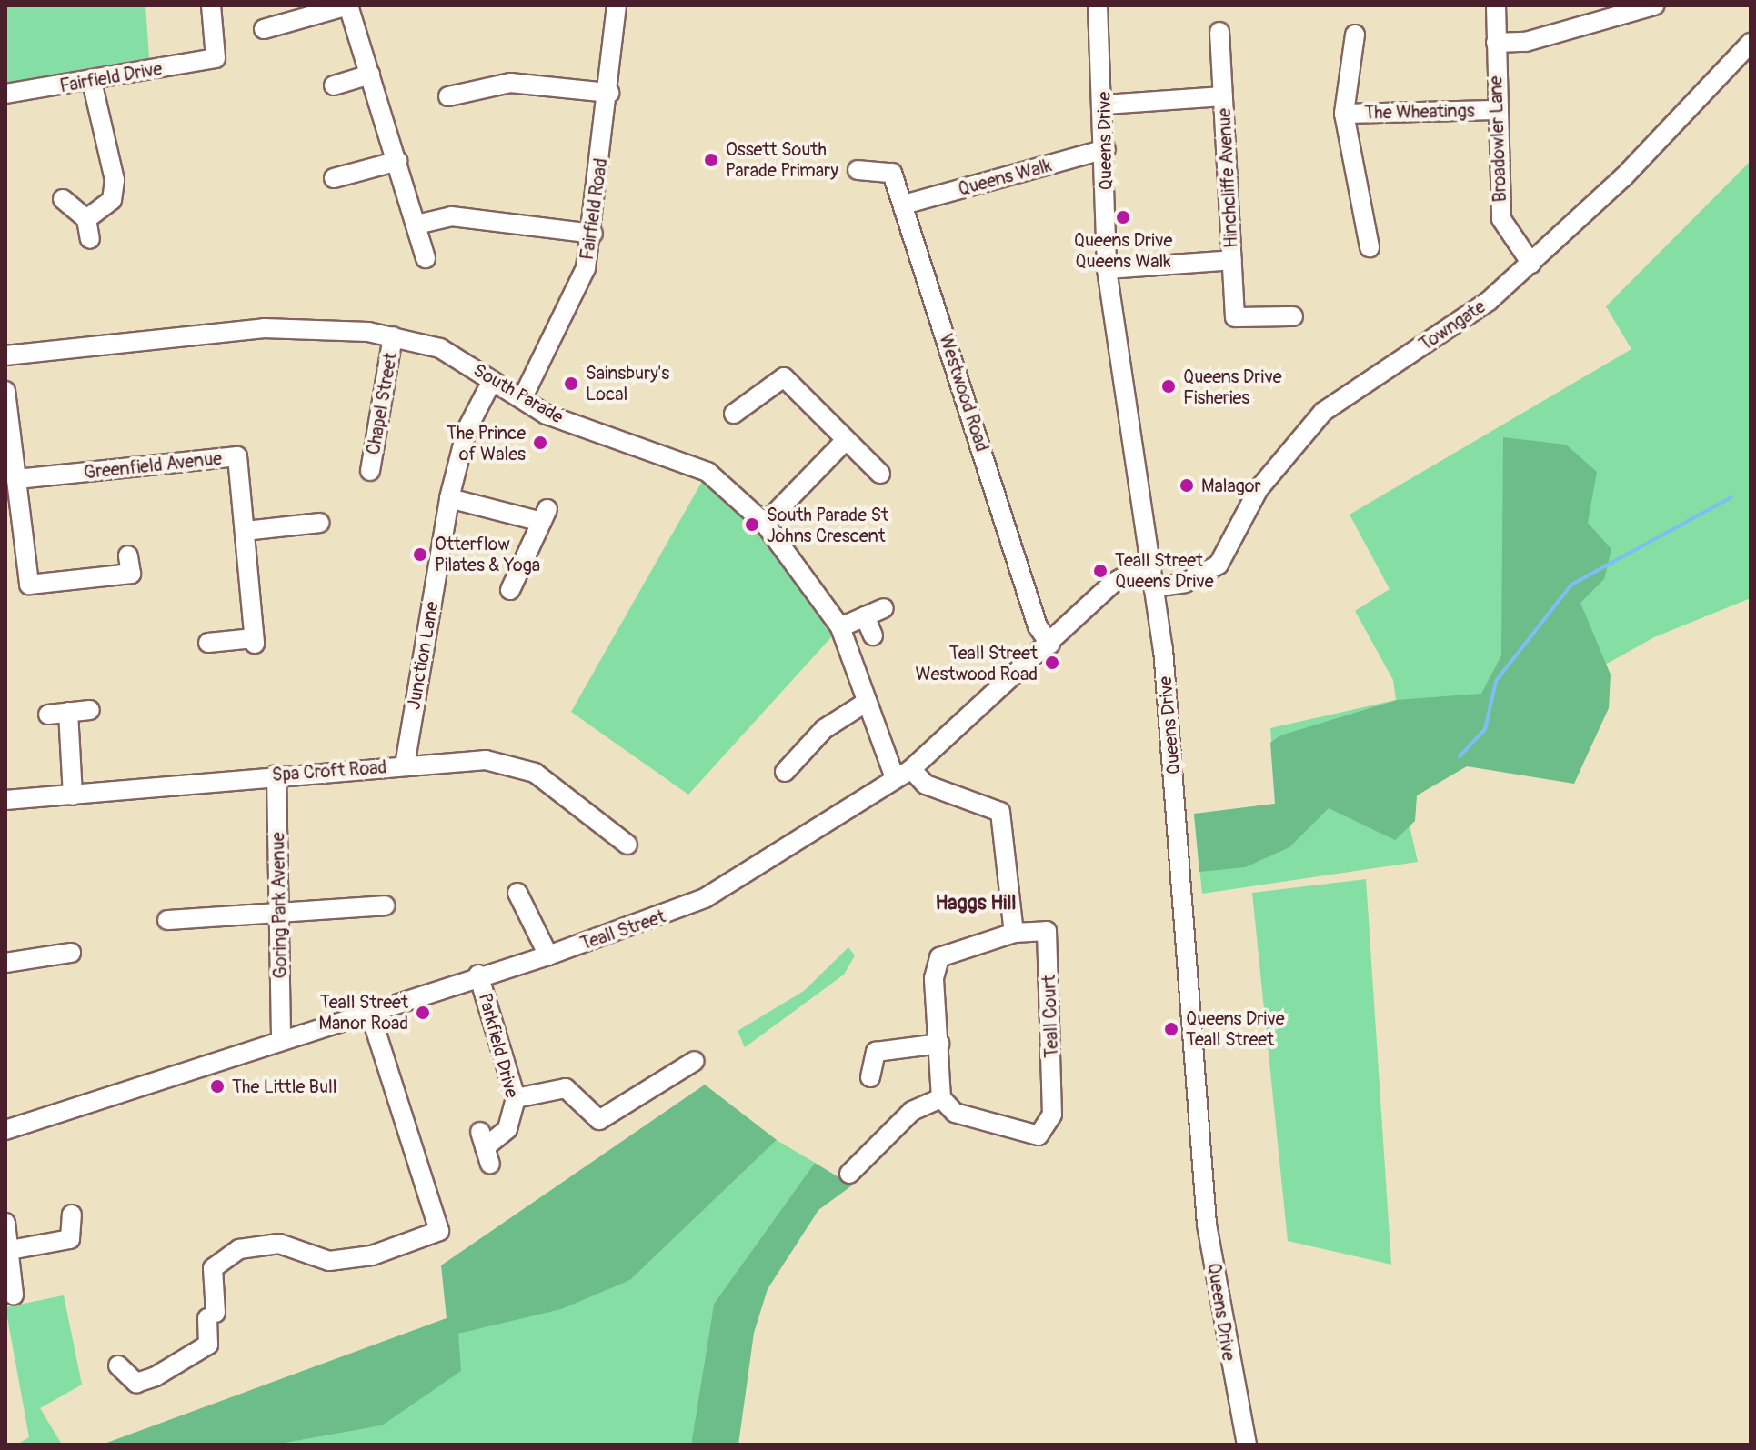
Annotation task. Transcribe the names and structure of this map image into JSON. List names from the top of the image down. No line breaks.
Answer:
{"streets":{"street":["Fairfield Drive","The Wheatings","Broadowler Lane","Queens Drive","Queens Walk","Hinchcliffe Avenue","Fairfield Road","Towngate","Westwood Road","South Parade","Chapel Street","Greenfield Avenue","Junction Lane","Spa Croft Road","Goring Park Avenue","Teall Street","Teall Court","Parkfield Drive"]},"crossings":[["The Wheatings","Broadowler Lane"],["Broadowler Lane","Towngate"],["Queens Drive","Queens Walk"],["Queens Drive","Hinchcliffe Avenue"],["Queens Drive","Towngate"],["Queens Drive","Teall Street"],["Queens Walk","Westwood Road"],["Fairfield Road","South Parade"],["Westwood Road","Teall Street"],["South Parade","Chapel Street"],["South Parade","Junction Lane"],["South Parade","Teall Street"],["Junction Lane","Spa Croft Road"],["Spa Croft Road","Goring Park Avenue"],["Goring Park Avenue","Teall Street"],["Teall Street","Parkfield Drive"]],"districts":["Haggs Hill"],"places":["Ossett South Parade Primary","Queens Drive Queens Walk","Sainsbury's Local","Queens Drive Fisheries","The Prince of Wales","Malagor","South Parade St Johns Crescent","Otterflow Pilates & Yoga","Teall Street Queens Drive","Teall Street Westwood Road","Teall Street Manor Road","Queens Drive Teall Street","The Little Bull"]}
